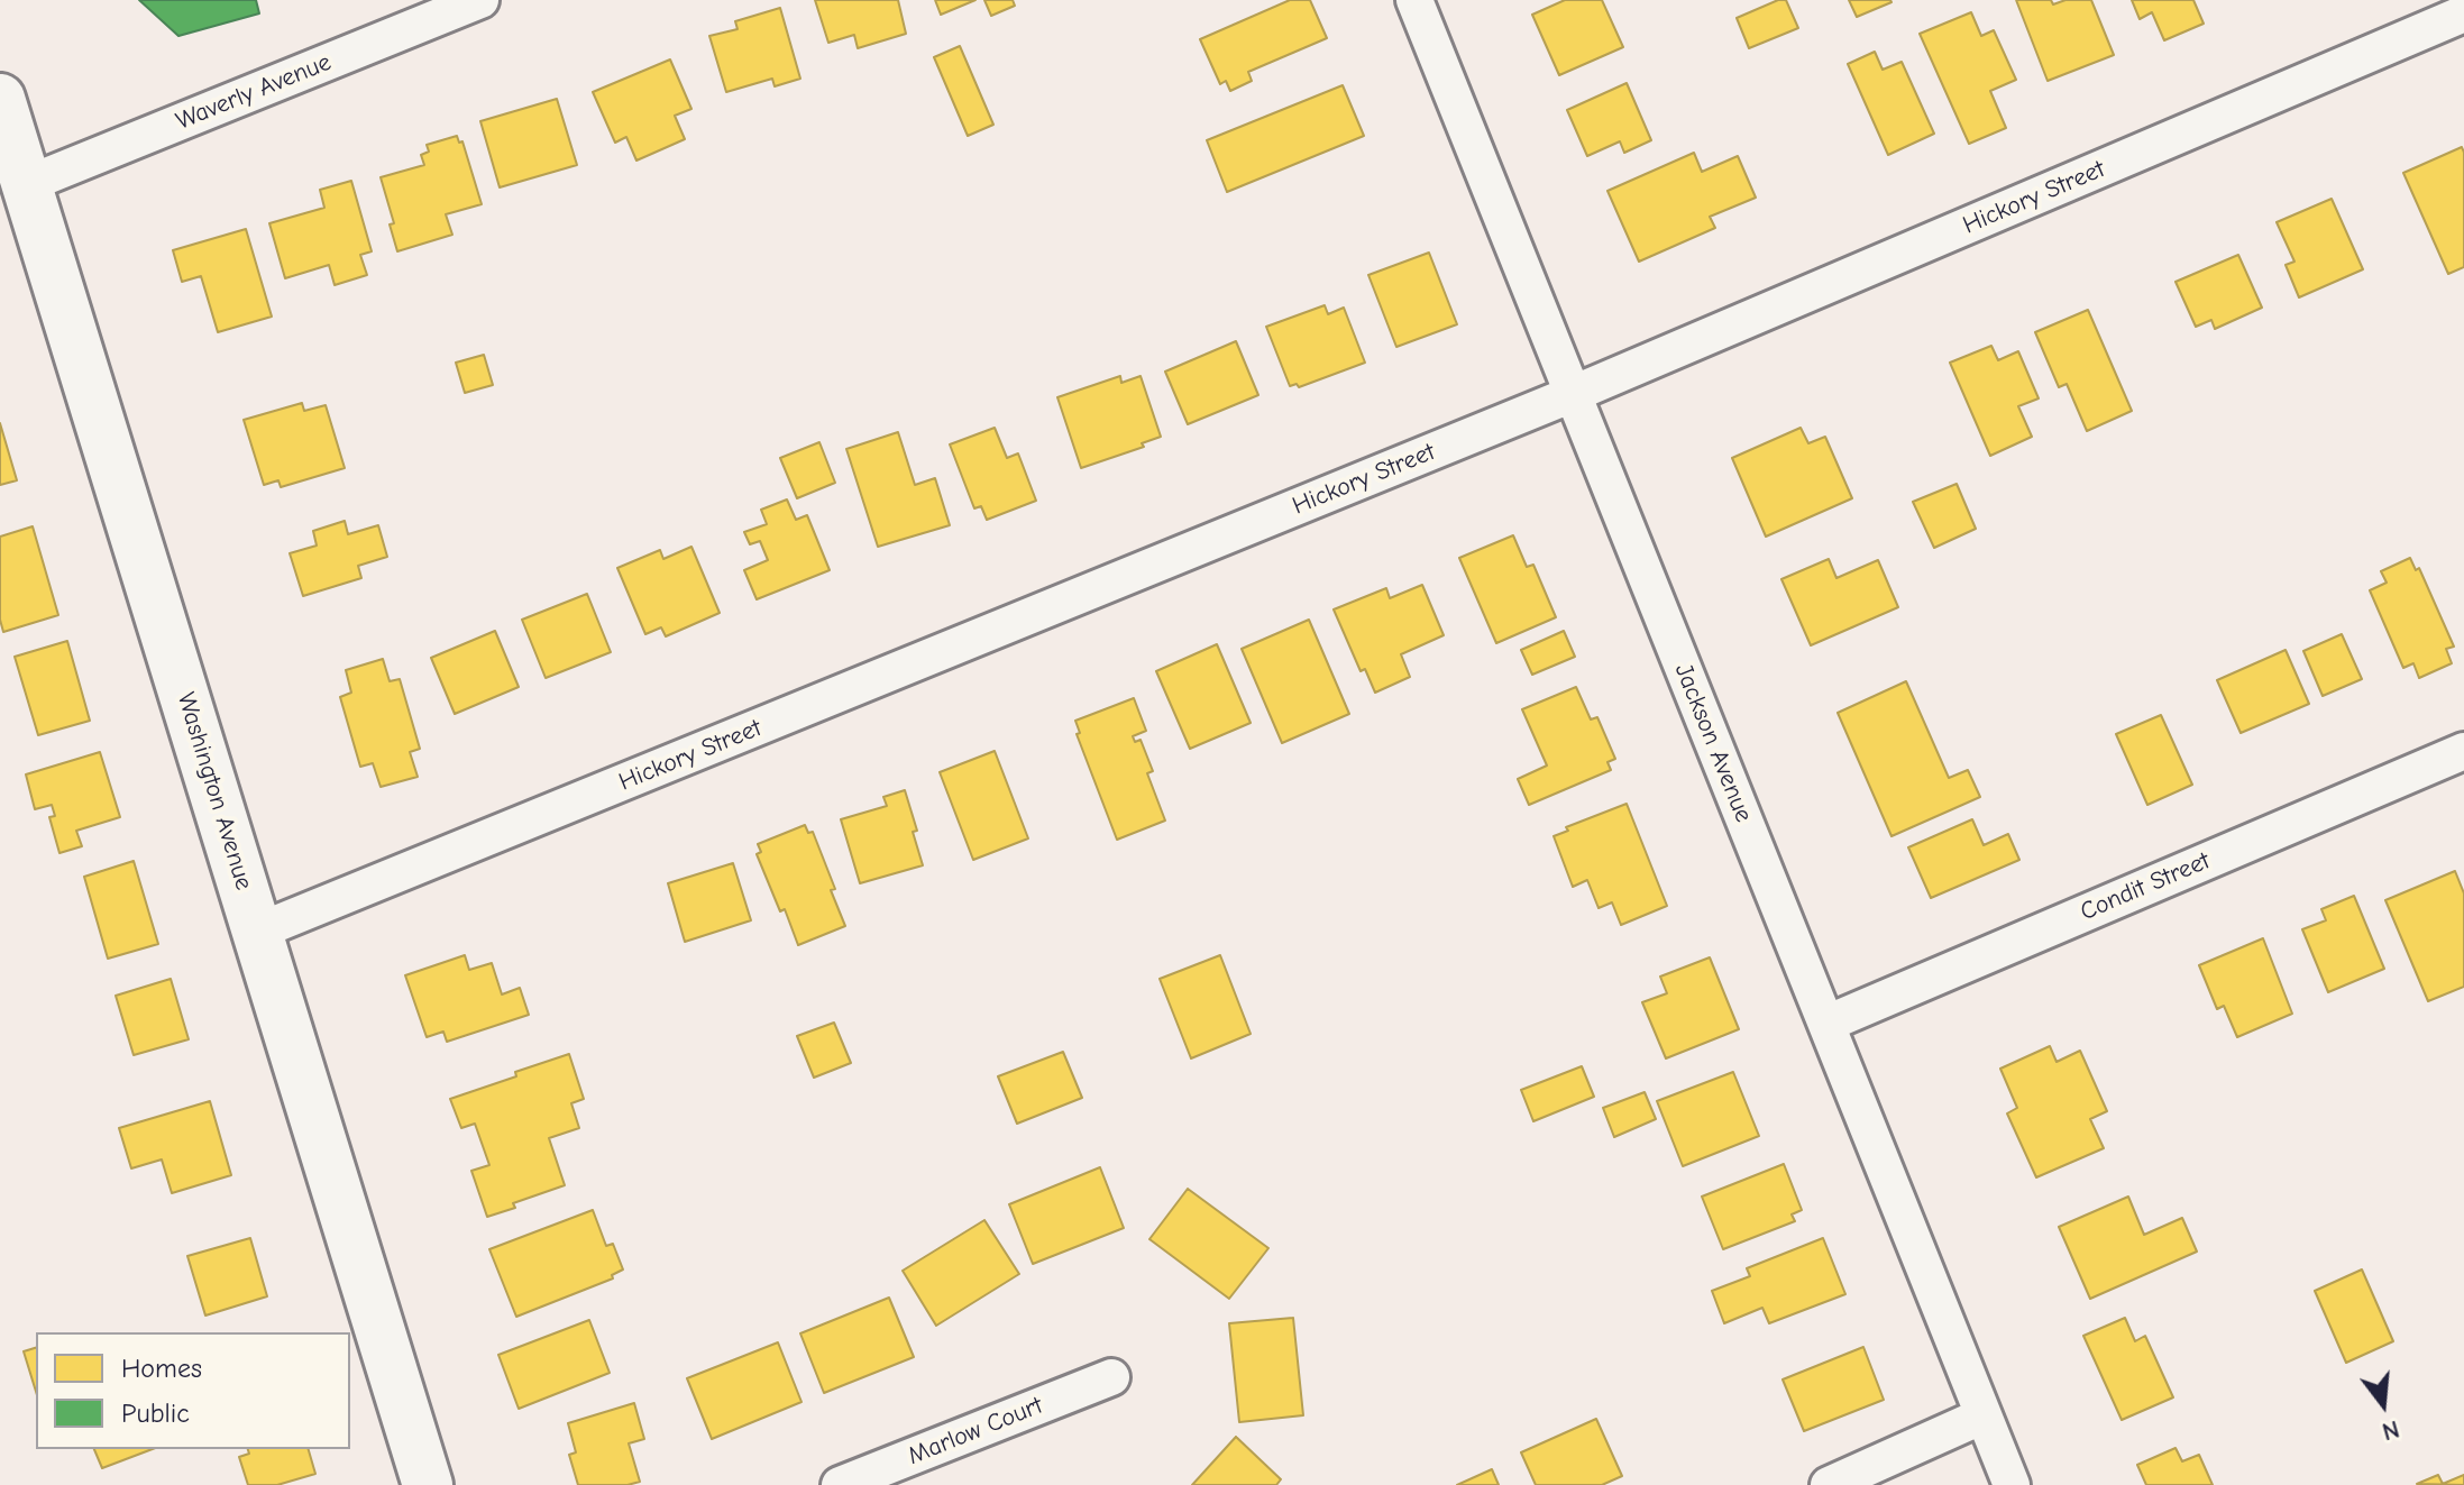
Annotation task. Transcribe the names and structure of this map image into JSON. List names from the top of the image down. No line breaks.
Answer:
{"streets":{"street":["Waverly Avenue","Hickory Street","Jackson Avenue","Washington Avenue","Condit Street","Marlow Court"]},"crossings":[["Waverly Avenue","Washington Avenue"],["Hickory Street","Jackson Avenue"],["Hickory Street","Washington Avenue"],["Jackson Avenue","Condit Street"]],"legend":["Homes","Public"],"north":"bottom"}
